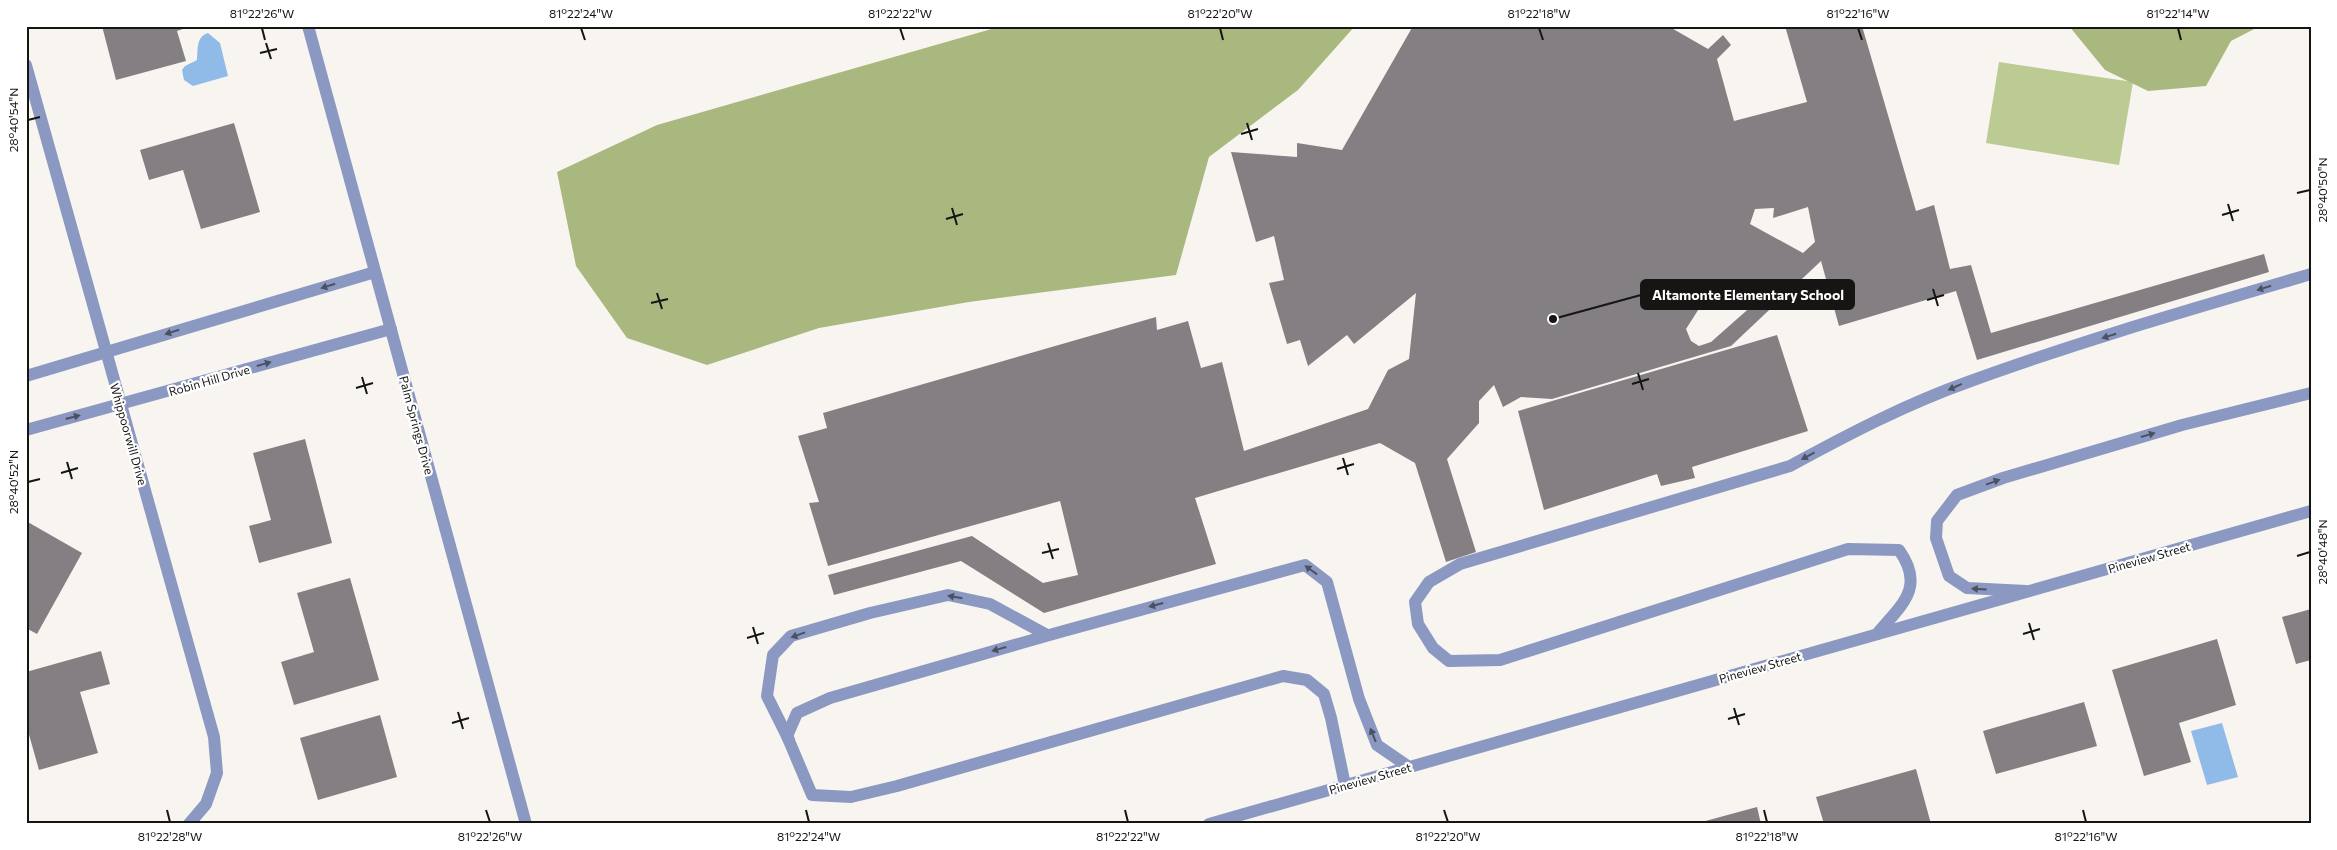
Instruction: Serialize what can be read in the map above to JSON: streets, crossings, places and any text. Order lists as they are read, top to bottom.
{
  "streets": {
    "street": [
      "Robin Hill Drive",
      "Palm Springs Drive",
      "Whippoorwill Drive",
      "Pineview Street"
    ]
  },
  "crossings": [
    ["Robin Hill Drive", "Palm Springs Drive"],
    ["Robin Hill Drive", "Whippoorwill Drive"]
  ],
  "places": ["Altamonte Elementary School"],
  "coordinates": [
    "81°22'26\"W",
    "81°22'24\"W",
    "81°22'22\"W",
    "81°22'20\"W",
    "81°22'18\"W",
    "81°22'16\"W",
    "81°22'14\"W",
    "28°40'54\"N",
    "28°40'50\"N",
    "28°40'52\"N",
    "28°40'48\"N",
    "81°22'28\"W"
  ]
}
